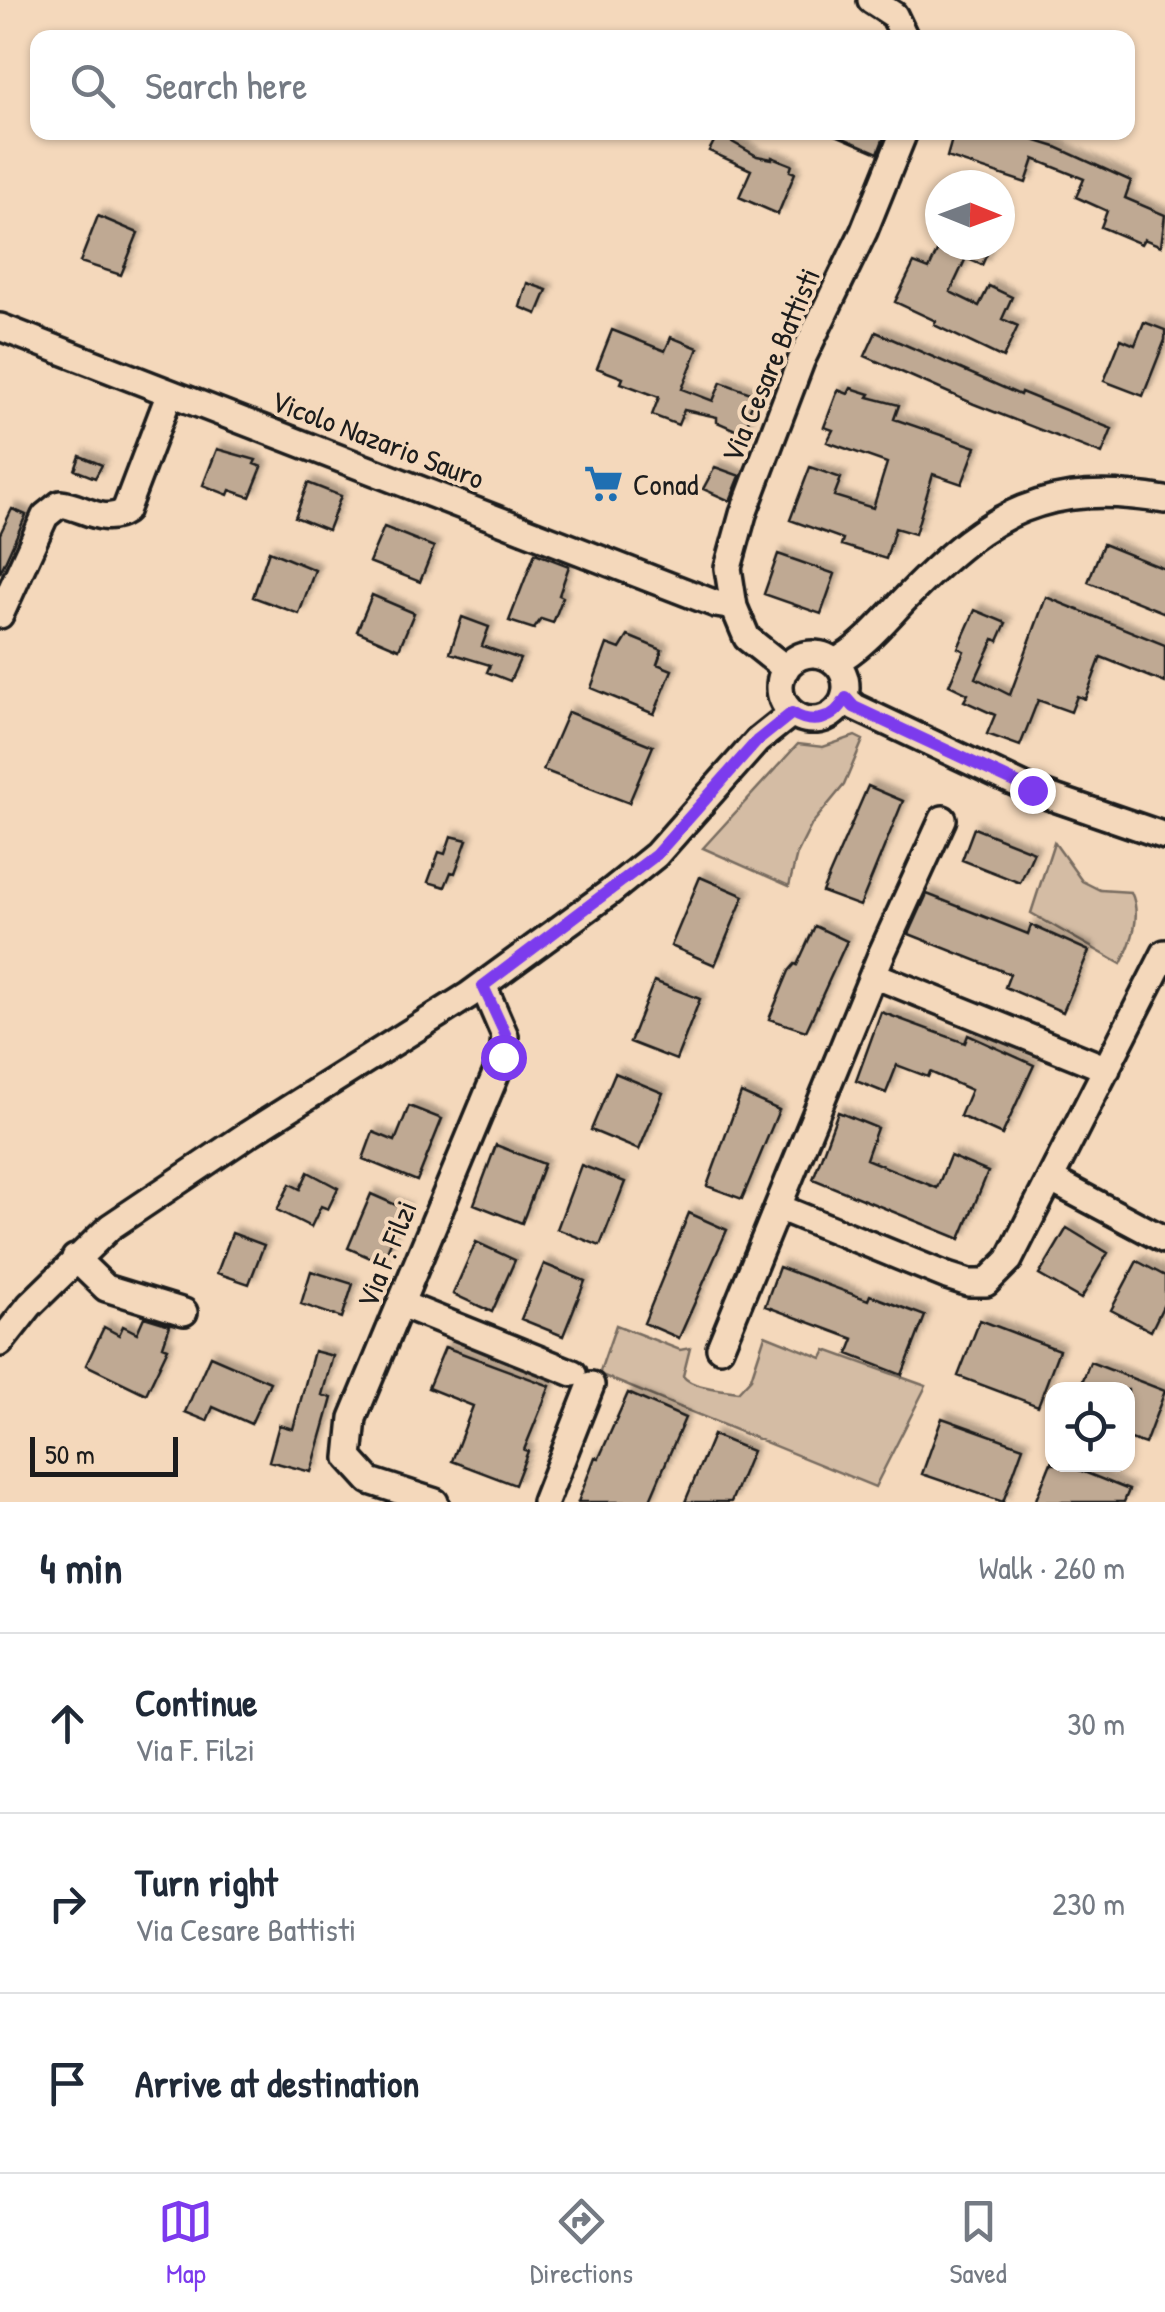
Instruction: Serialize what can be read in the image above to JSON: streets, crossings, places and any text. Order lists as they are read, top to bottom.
{
  "streets": {
    "street": ["Via Cesare Battisti", "Vicolo Nazario Sauro", "Via F. Filzi"]
  },
  "crossings": [
    ["Via Cesare Battisti", "Vicolo Nazario Sauro"]
  ],
  "places": {
    "supermarket": ["Conad"]
  },
  "scale_bar": "50 m",
  "north": "right",
  "page": {
    "search": "Search here",
    "scale": "50 m",
    "heading": ["4 min", "Walk · 260 m"],
    "list": [
      ["Continue", "Via F. Filzi", "30 m"],
      ["Turn right", "Via Cesare Battisti", "230 m"],
      "Arrive at destination"
    ],
    "nav": ["Map", "Directions", "Saved"]
  }
}
